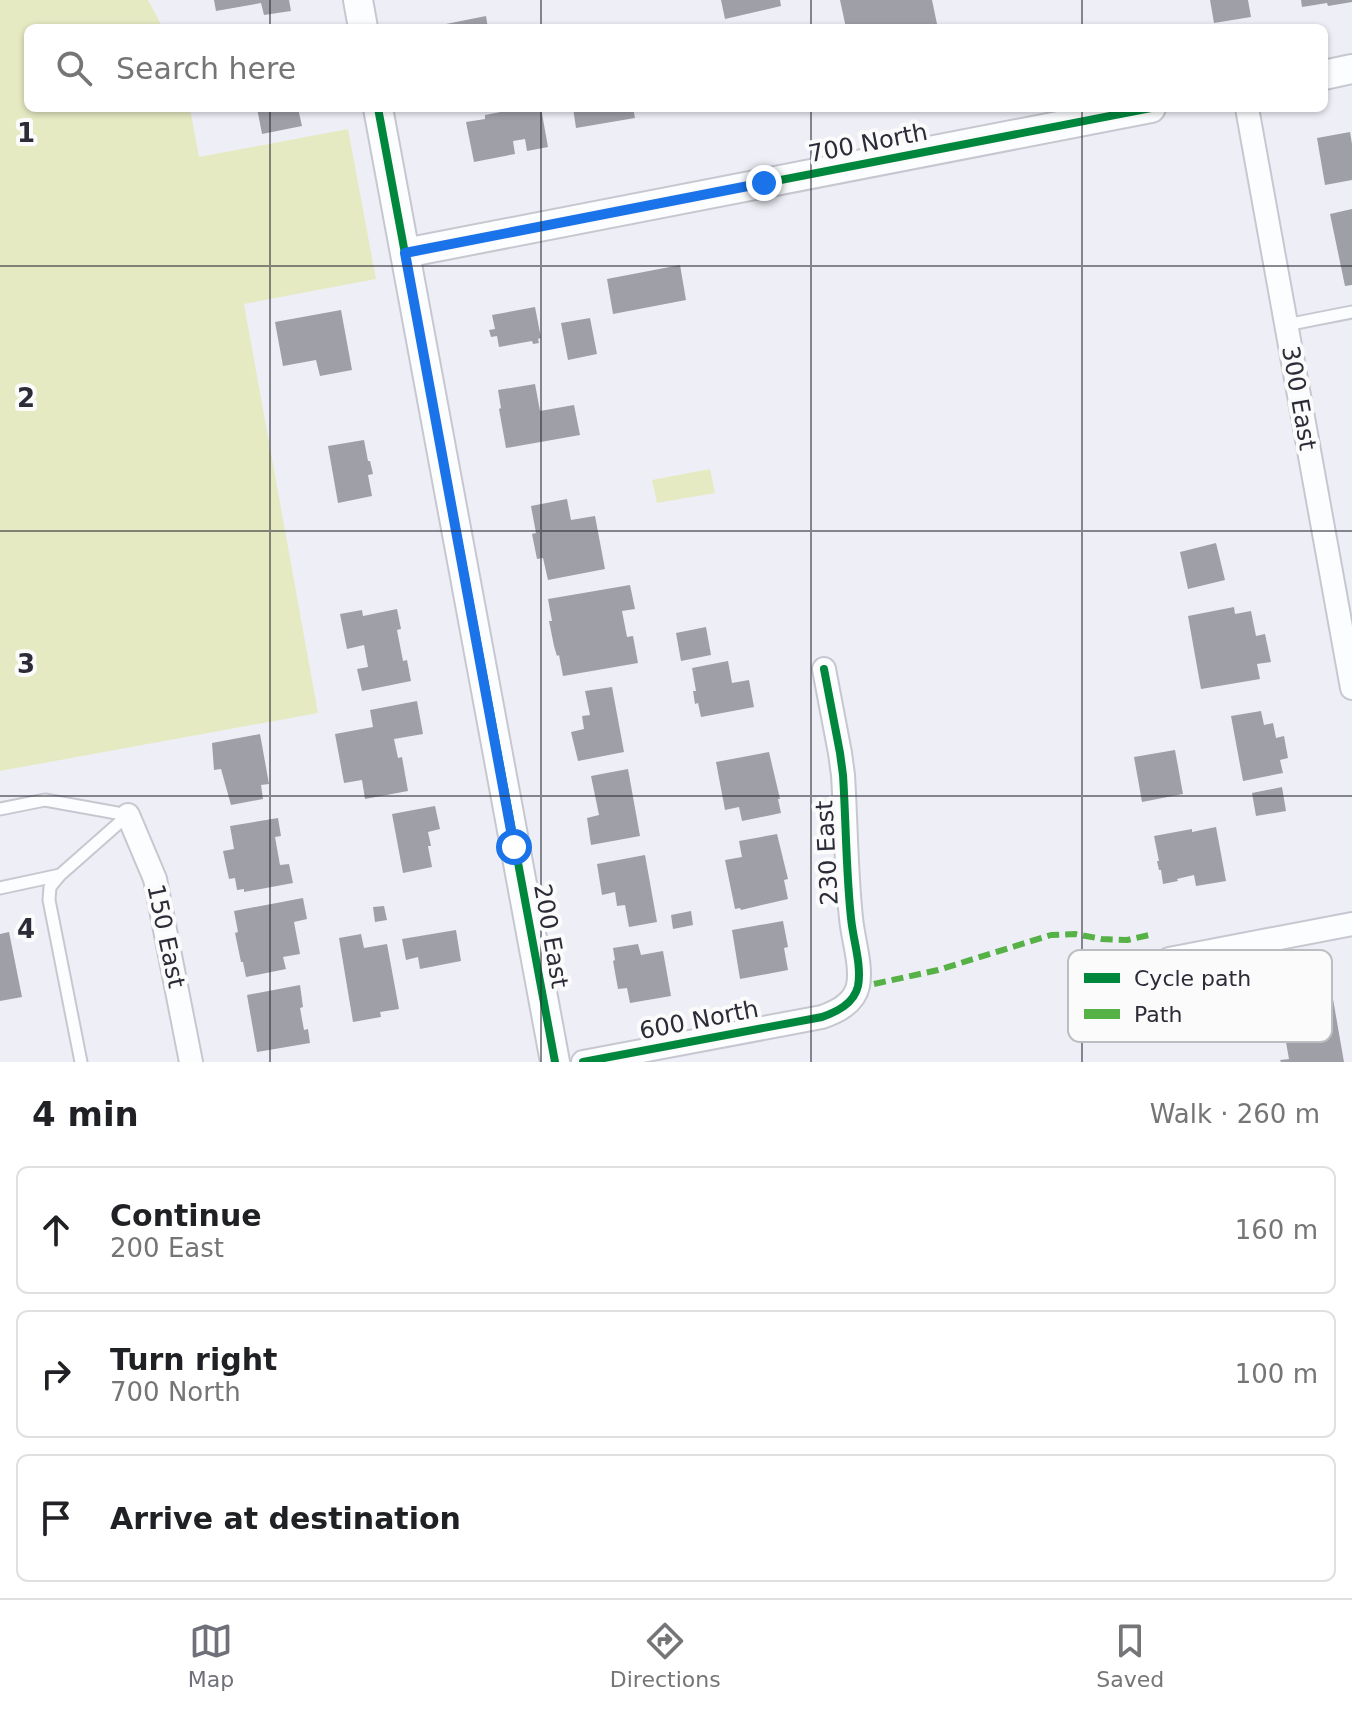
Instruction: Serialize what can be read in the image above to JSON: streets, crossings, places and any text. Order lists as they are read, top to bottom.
{
  "streets": {
    "street": [
      "700 North",
      "300 East",
      "230 East",
      "150 East",
      "200 East",
      "600 North"
    ]
  },
  "crossings": [
    ["700 North", "200 East"],
    ["230 East", "600 North"]
  ],
  "legend": ["Cycle path", "Path"],
  "page": {
    "search": "Search here",
    "heading": ["4 min", "Walk · 260 m"],
    "list": [
      ["Continue", "200 East", "160 m"],
      ["Turn right", "700 North", "100 m"],
      "Arrive at destination"
    ],
    "nav": ["Map", "Directions", "Saved"]
  },
  "grid": {
    "rows": [
      "1",
      "2",
      "3",
      "4"
    ]
  }
}
